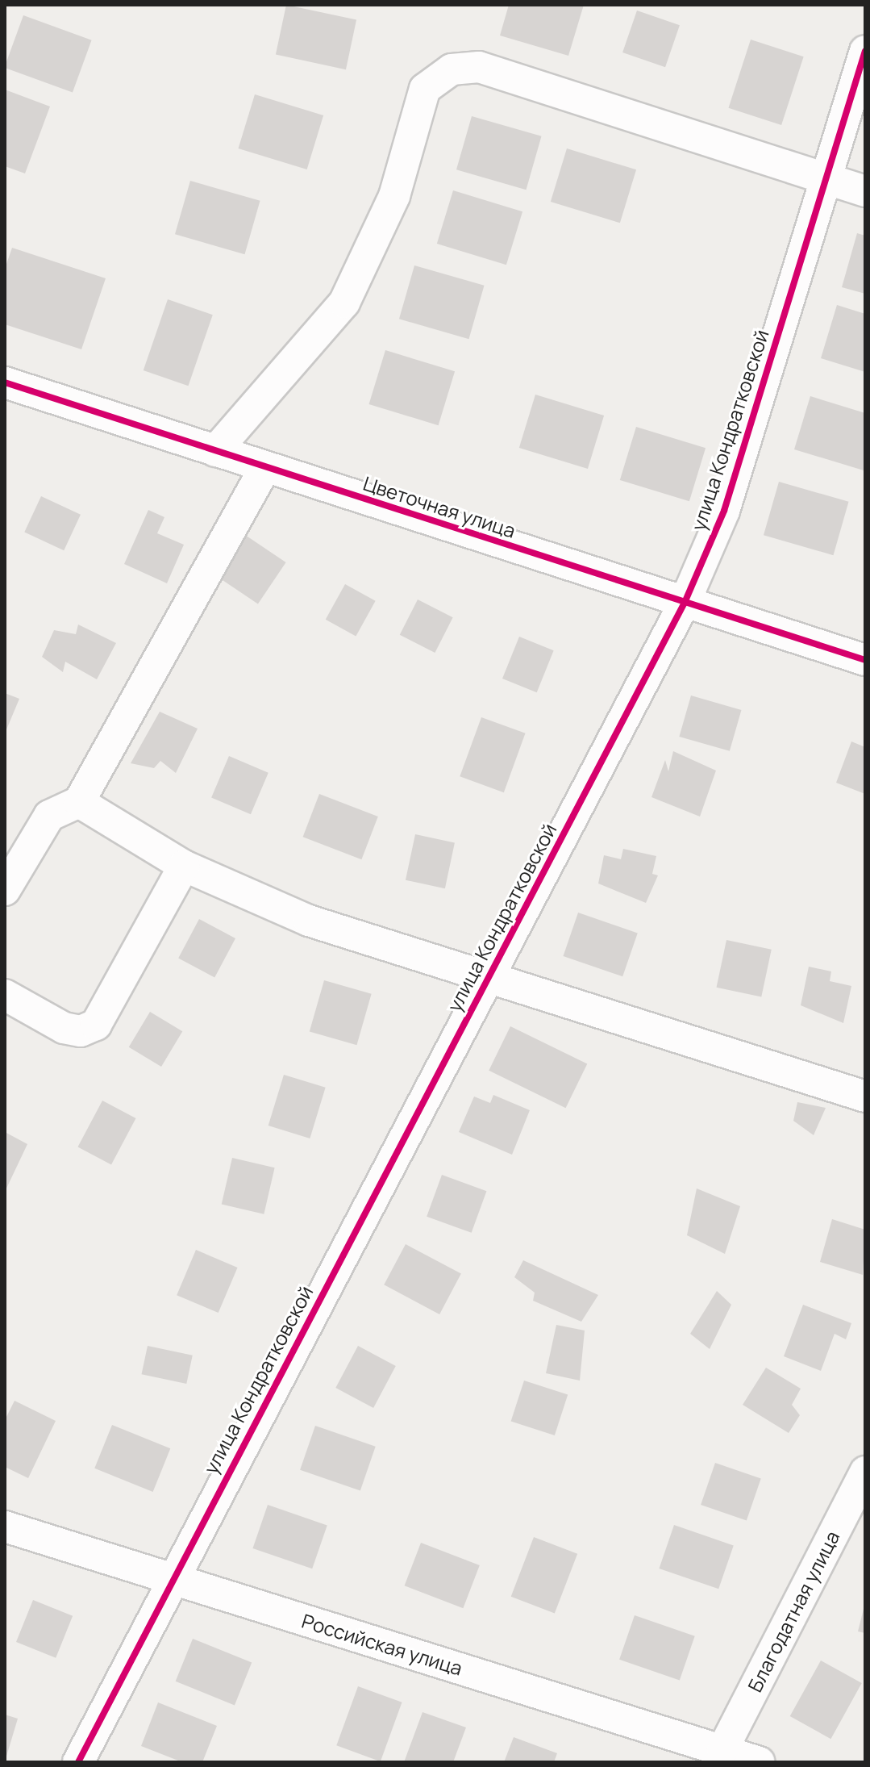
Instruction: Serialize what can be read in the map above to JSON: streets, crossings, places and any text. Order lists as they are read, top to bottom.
{
  "streets": {
    "street": [
      "улица Кондратковской",
      "Цветочная улица",
      "Благодатная улица",
      "Российская улица"
    ]
  },
  "crossings": [
    ["улица Кондратковской", "Цветочная улица"],
    ["улица Кондратковской", "Российская улица"],
    ["Благодатная улица", "Российская улица"]
  ]
}
